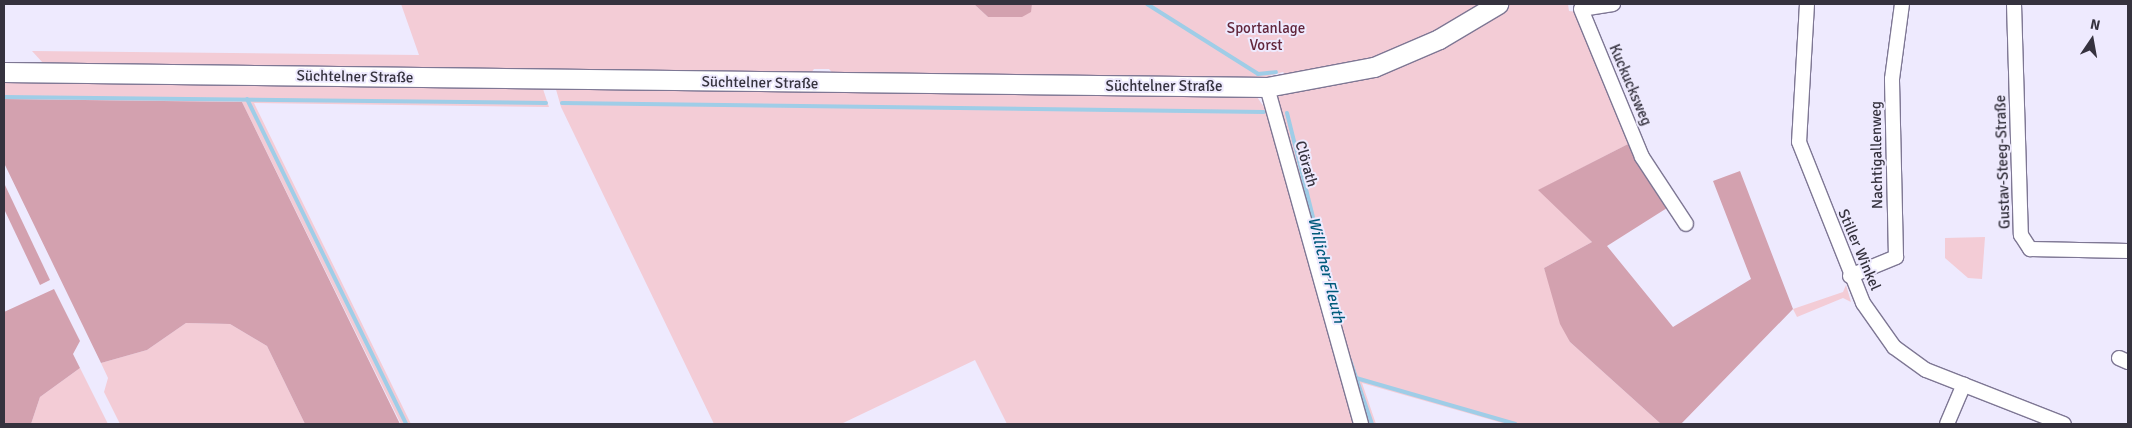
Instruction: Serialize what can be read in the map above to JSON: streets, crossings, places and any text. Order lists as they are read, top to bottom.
{
  "streets": {
    "main road": ["Süchtelner Straße"],
    "street": [
      "Kuckucksweg",
      "Nachtigallenweg",
      "Gustav-Steeg-Straße",
      "Clörath",
      "Stiller Winkel"
    ]
  },
  "crossings": [
    ["Süchtelner Straße", "Clörath"],
    ["Nachtigallenweg", "Stiller Winkel"]
  ],
  "water": ["Willicher Fleuth"],
  "parks": ["Sportanlage Vorst"],
  "north": "top"
}
